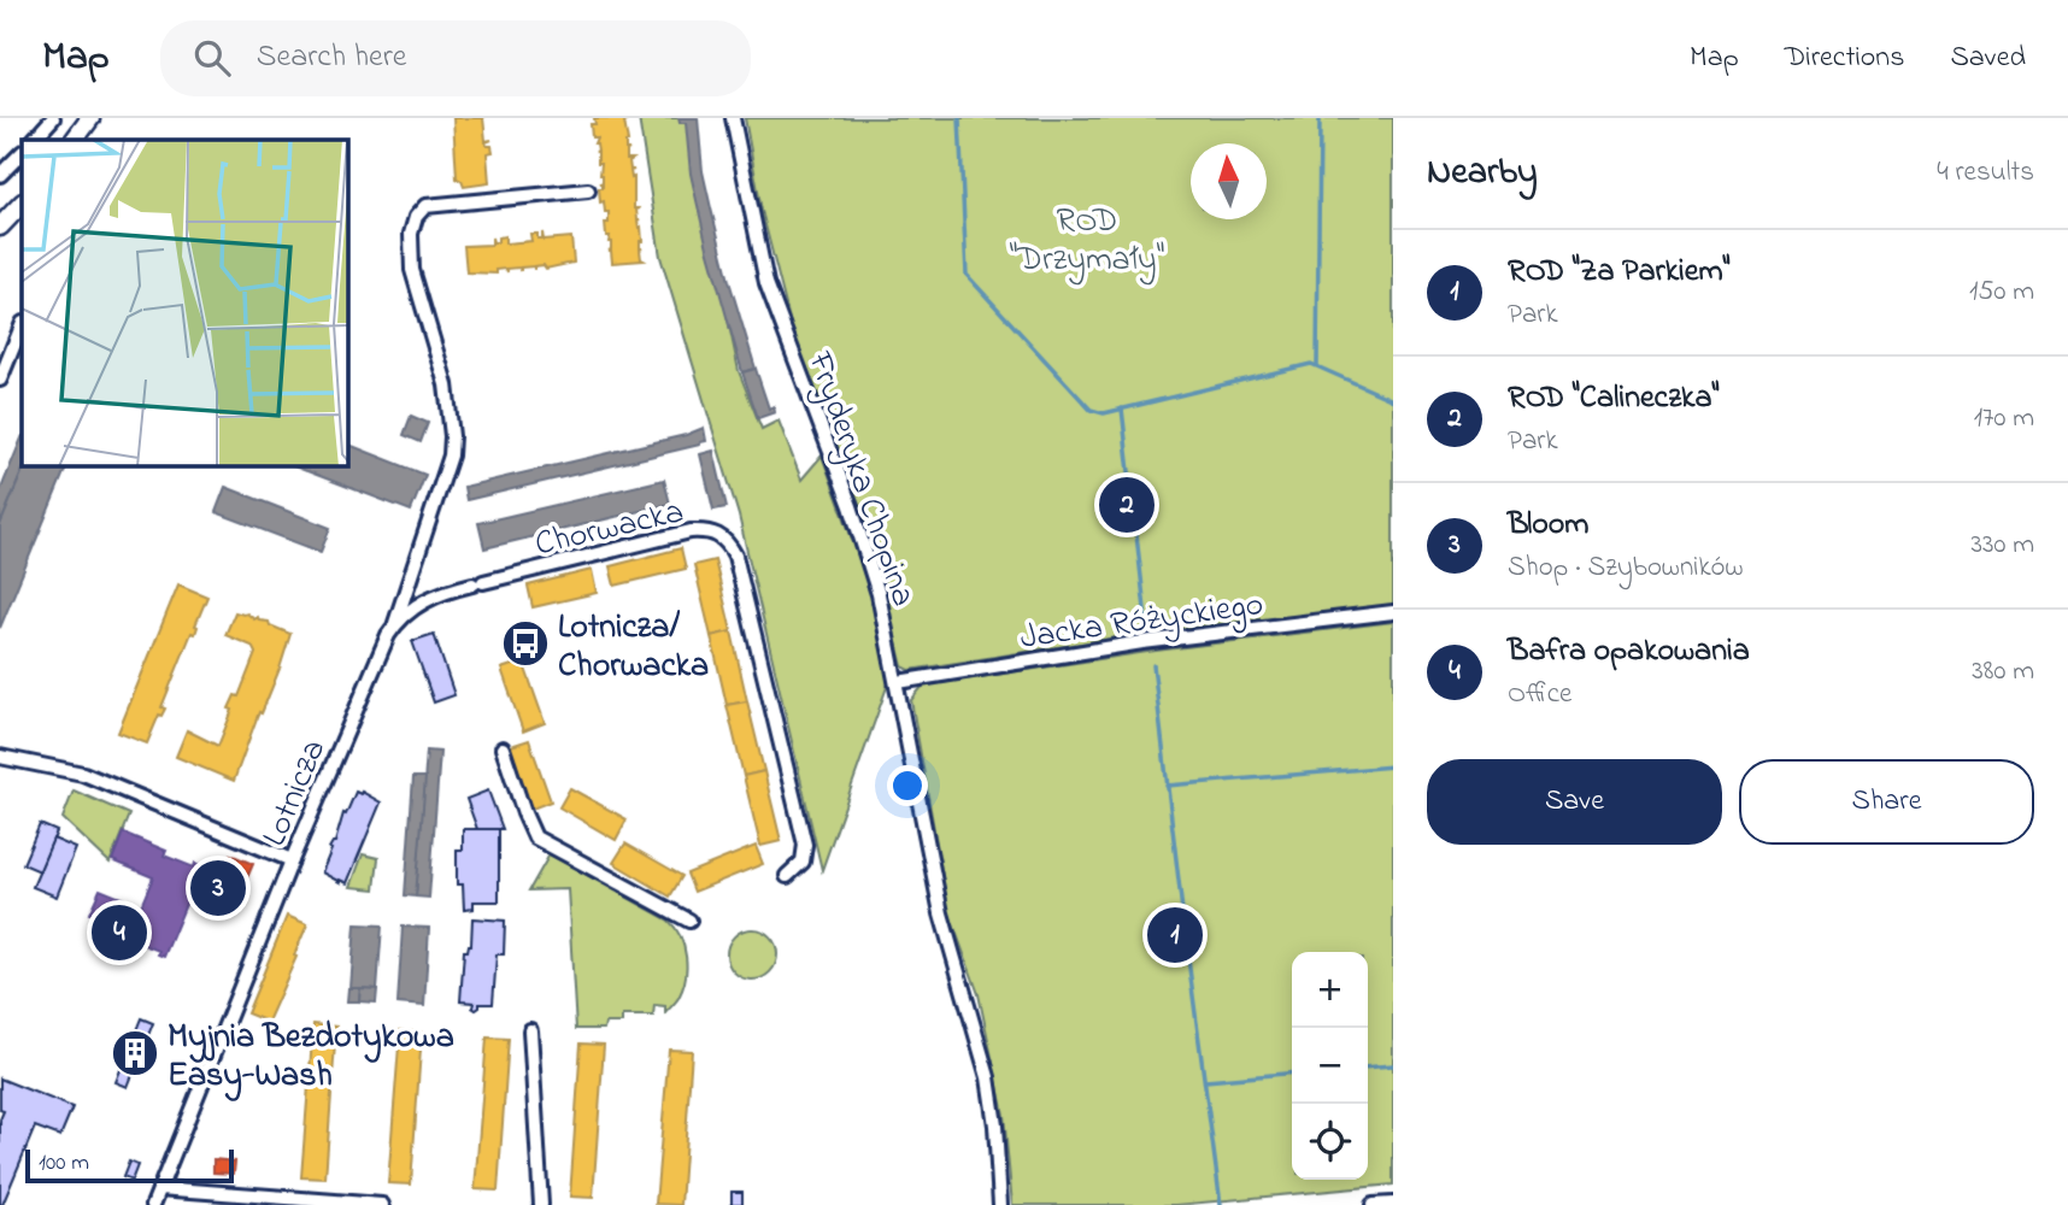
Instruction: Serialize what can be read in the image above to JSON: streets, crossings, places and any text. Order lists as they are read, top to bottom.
{
  "streets": {
    "street": [
      "Fryderyka Chopina",
      "Chorwacka",
      "Jacka Różyckiego",
      "Lotnicza"
    ]
  },
  "crossings": [
    ["Fryderyka Chopina", "Jacka Różyckiego"],
    ["Chorwacka", "Lotnicza"]
  ],
  "parks": ["ROD \"Drzymały\""],
  "places": {
    "bus stop": ["Lotnicza/ Chorwacka"],
    "building": ["Myjnia Bezdotykowa Easy-Wash"]
  },
  "scale_bar": "100 m",
  "north": "top",
  "page": {
    "header": "Map",
    "search": "Search here",
    "nav": ["Map", "Directions", "Saved"],
    "heading": ["Nearby", "4 results"],
    "list": [
      {
        "mark": "1",
        "name": "ROD \"Za Parkiem\"",
        "note": "Park",
        "value": "150 m"
      },
      {
        "mark": "2",
        "name": "ROD \"Calineczka\"",
        "note": "Park",
        "value": "170 m"
      },
      {
        "mark": "3",
        "name": "Bloom",
        "note": "Shop · Szybowników",
        "value": "330 m"
      },
      {
        "mark": "4",
        "name": "Bafra opakowania",
        "note": "Office",
        "value": "380 m"
      }
    ],
    "pins": [
      "2",
      "3",
      "4",
      "1"
    ],
    "buttons": ["Save", "Share"],
    "map_buttons": ["+", "−"],
    "scale": "100 m"
  }
}
